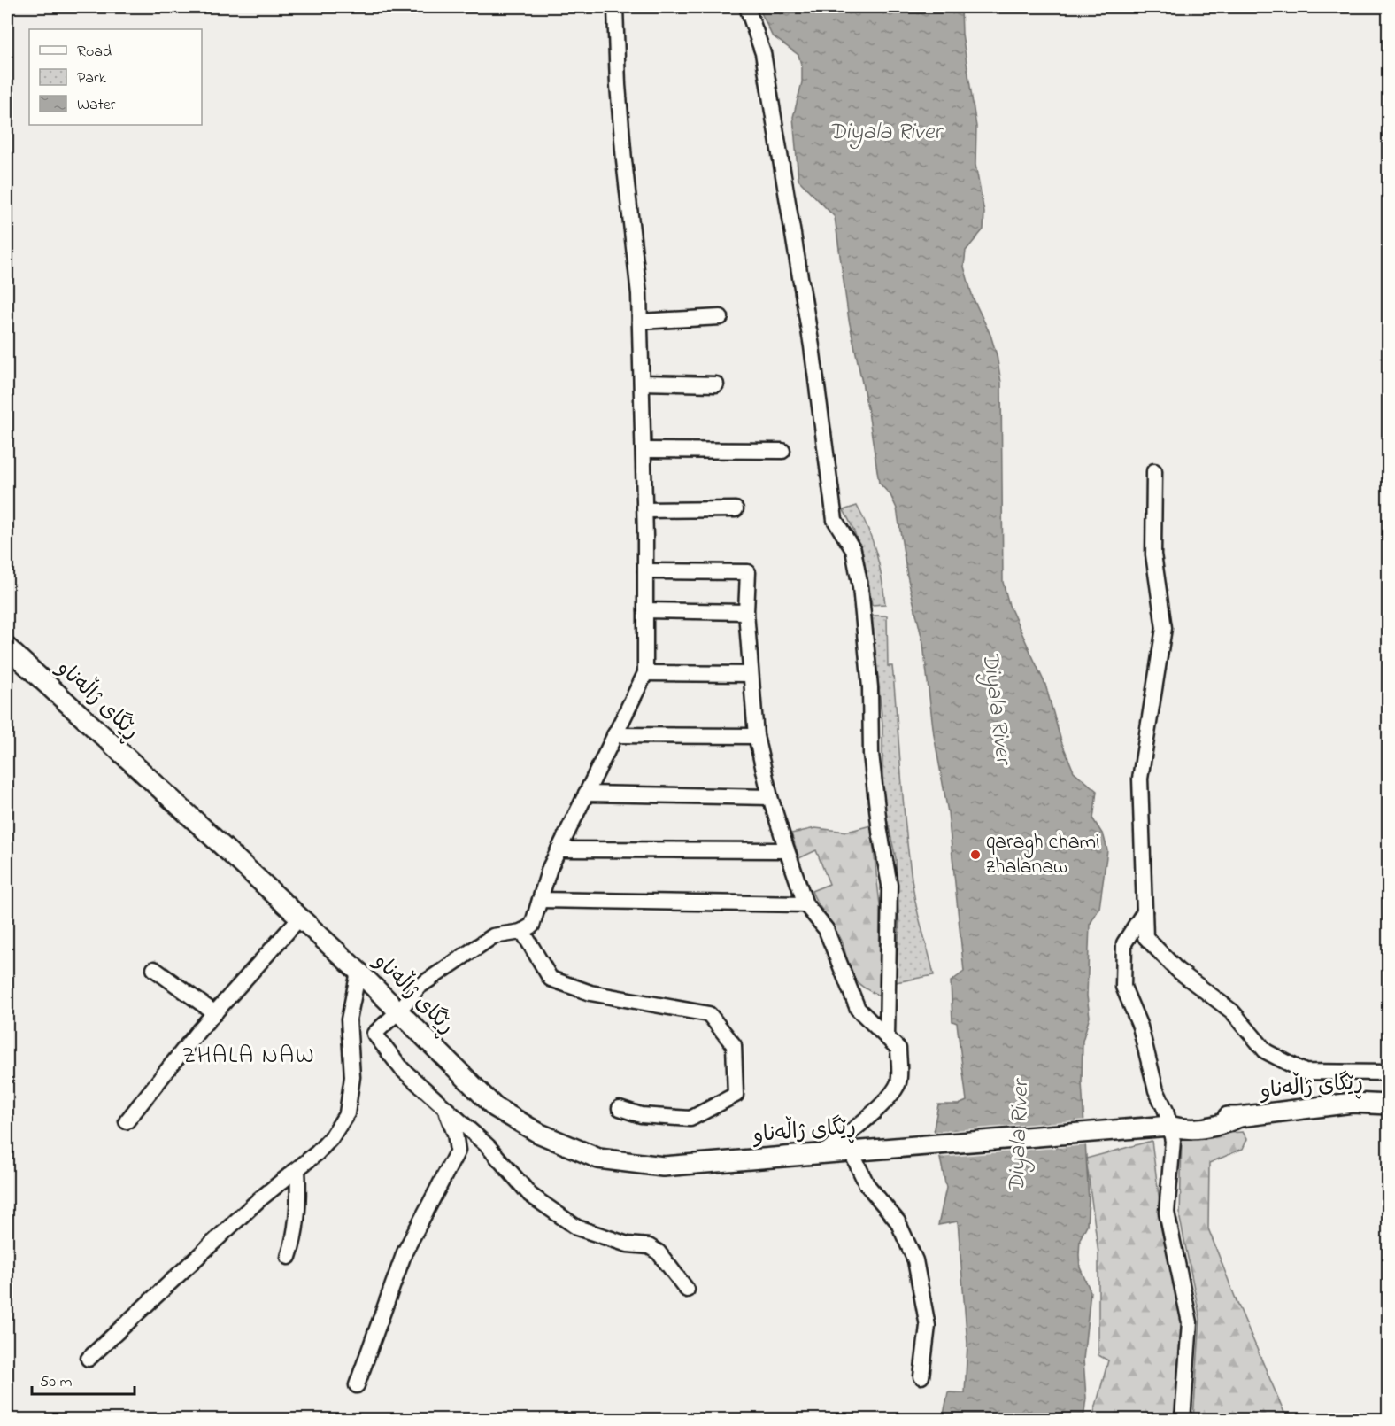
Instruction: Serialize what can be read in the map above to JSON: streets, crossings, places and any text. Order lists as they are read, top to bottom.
{
  "streets": {
    "main road": ["ڕێگای ژاڵەناو"]
  },
  "districts": ["ZHALA NAW"],
  "water": ["Diyala River"],
  "places": ["qaragh chami zhalanaw"],
  "legend": ["Road", "Park", "Water"],
  "scale_bar": "50 m"
}
